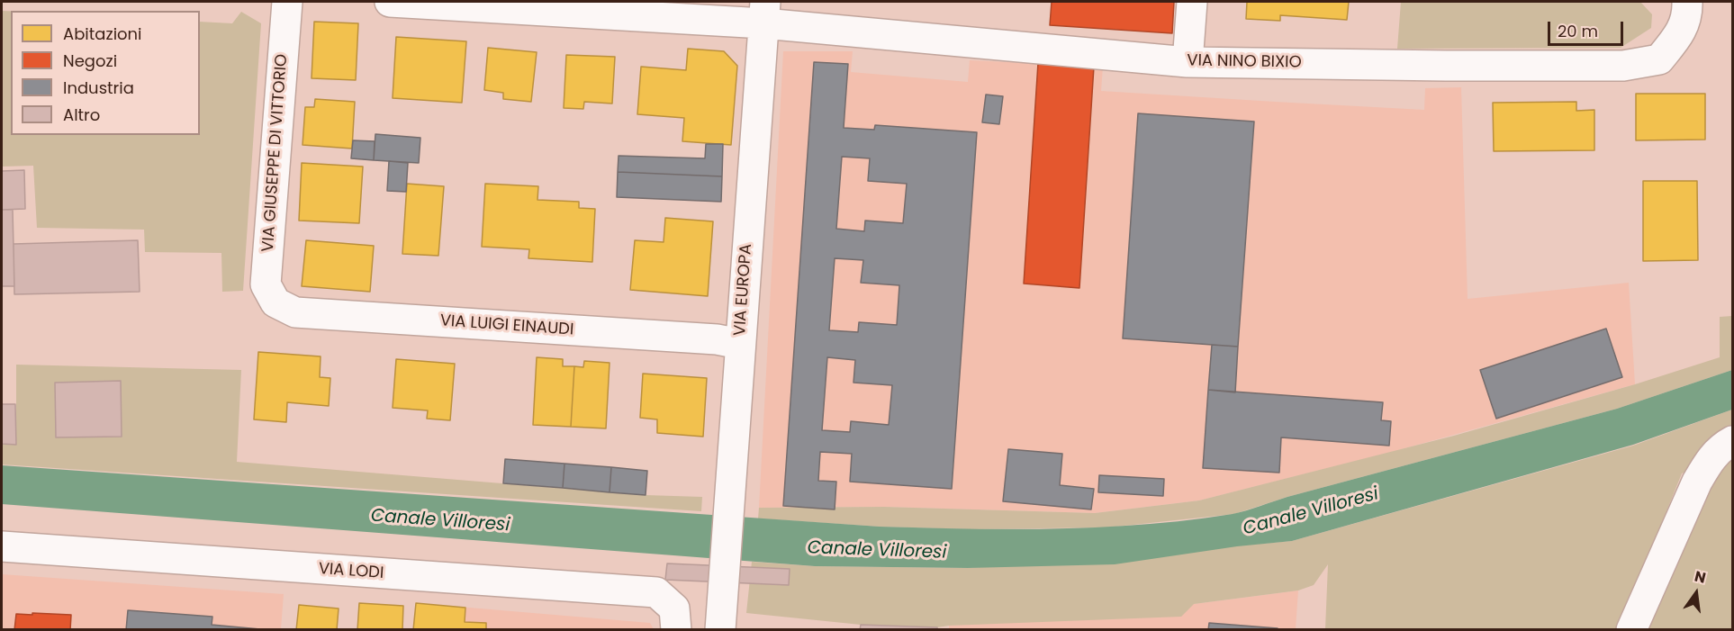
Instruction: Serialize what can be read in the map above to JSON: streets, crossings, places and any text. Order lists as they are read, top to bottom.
{
  "streets": {
    "street": [
      "VIA NINO BIXIO",
      "VIA GIUSEPPE DI VITTORIO",
      "VIA EUROPA",
      "VIA LUIGI EINAUDI",
      "VIA LODI"
    ]
  },
  "crossings": [
    ["VIA NINO BIXIO", "VIA EUROPA"],
    ["VIA GIUSEPPE DI VITTORIO", "VIA LUIGI EINAUDI"],
    ["VIA EUROPA", "VIA LUIGI EINAUDI"]
  ],
  "water": ["Canale Villoresi"],
  "legend": [
    "Abitazioni",
    "Negozi",
    "Industria",
    "Altro"
  ],
  "scale_bar": "20 m",
  "north": "top"
}
